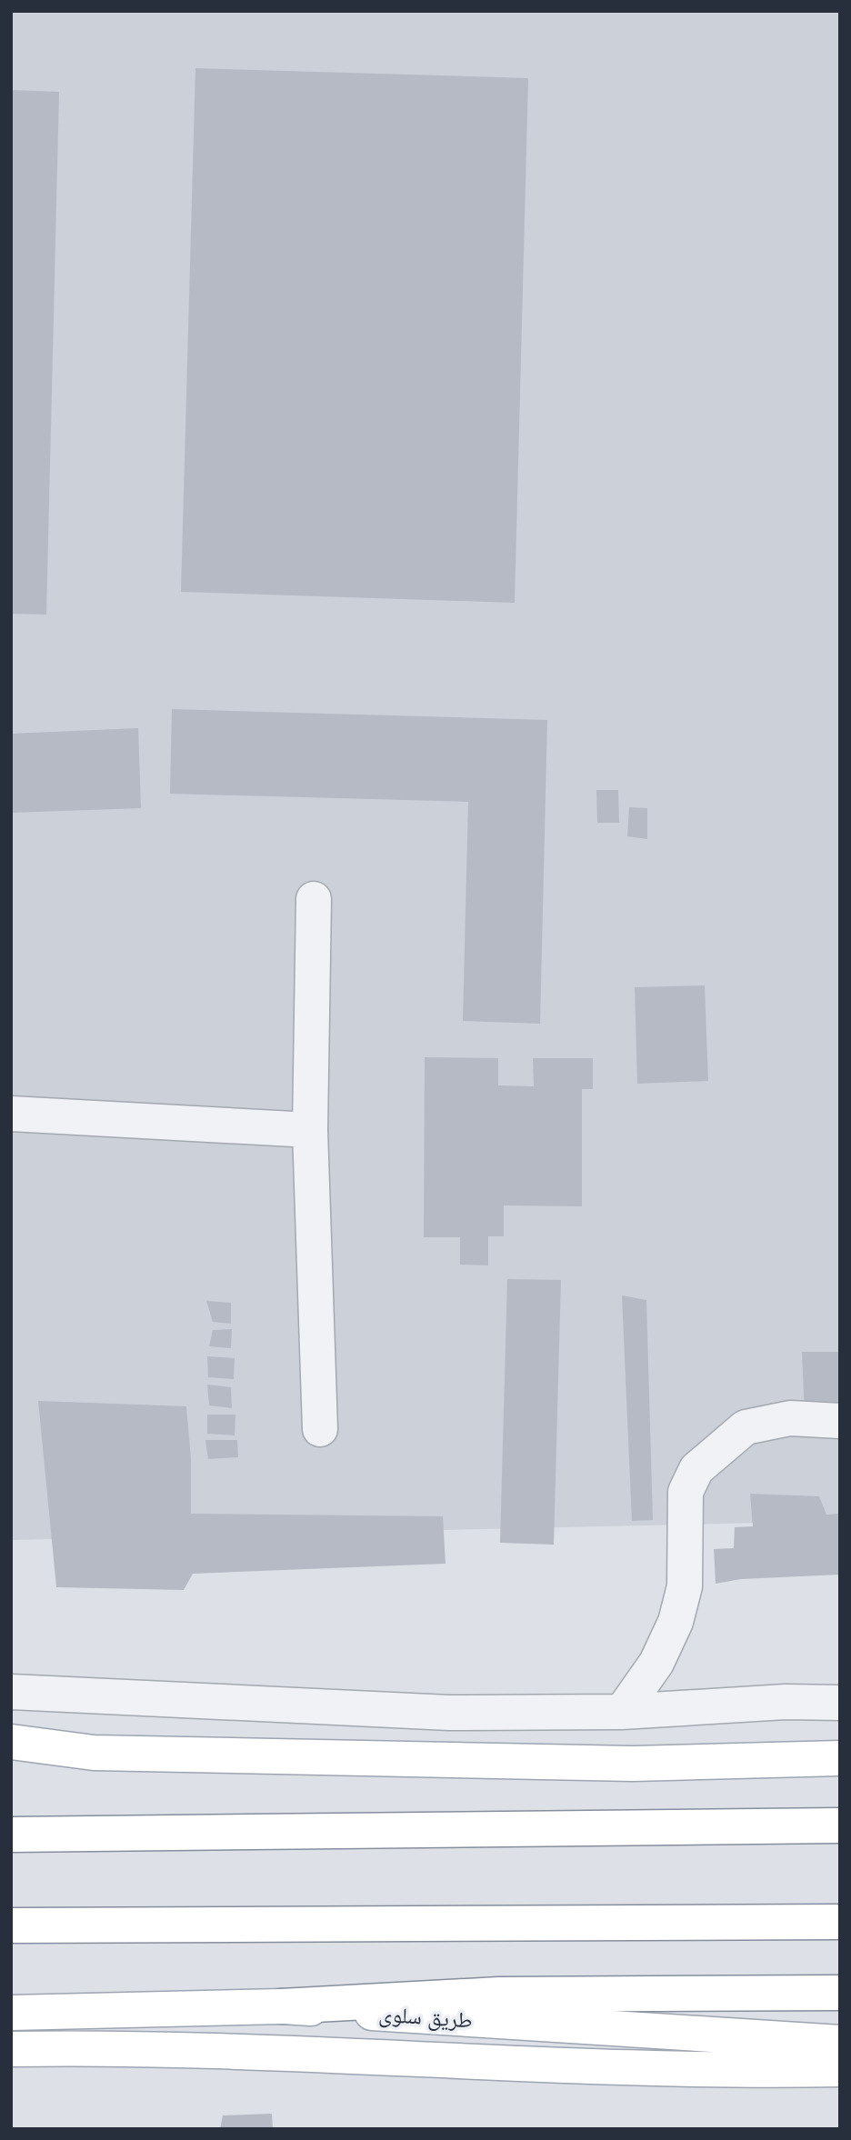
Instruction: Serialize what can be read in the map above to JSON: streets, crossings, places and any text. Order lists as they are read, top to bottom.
{
  "streets": {
    "main road": ["طريق سلوى"]
  }
}
